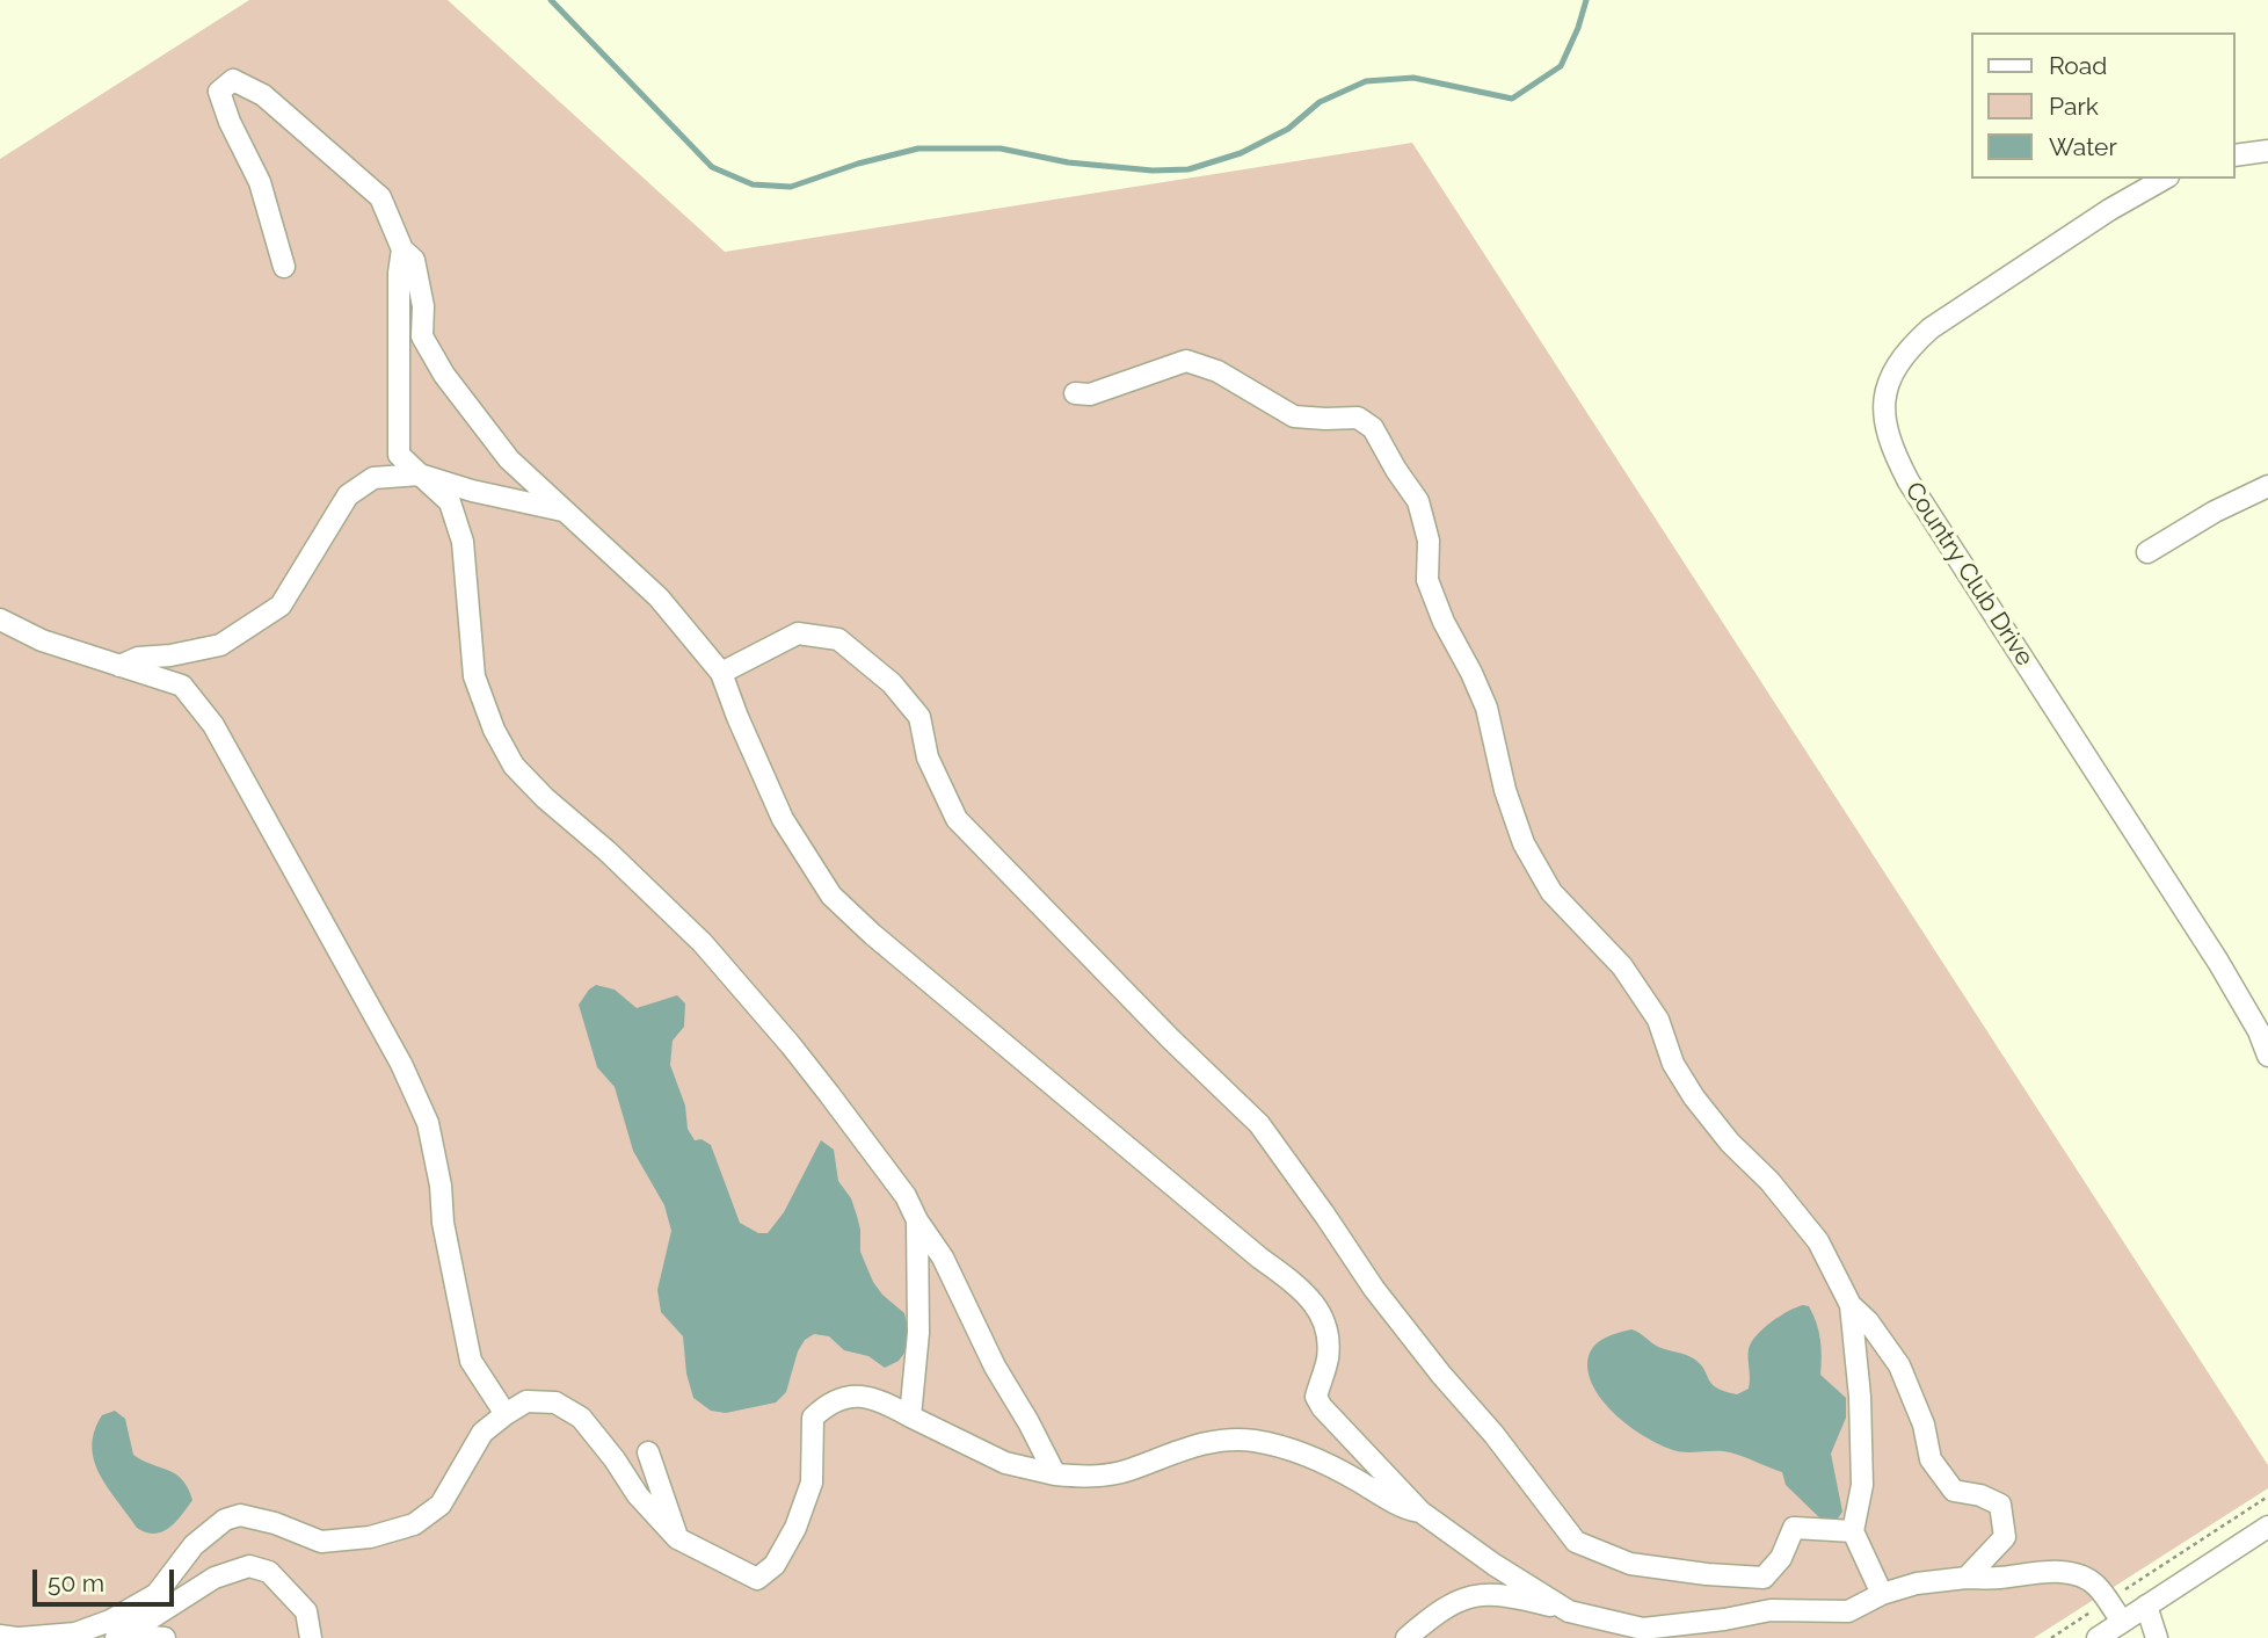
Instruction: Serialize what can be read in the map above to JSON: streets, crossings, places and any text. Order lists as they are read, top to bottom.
{
  "streets": {
    "street": ["Country Club Drive"]
  },
  "legend": ["Road", "Park", "Water"],
  "scale_bar": "50 m"
}
